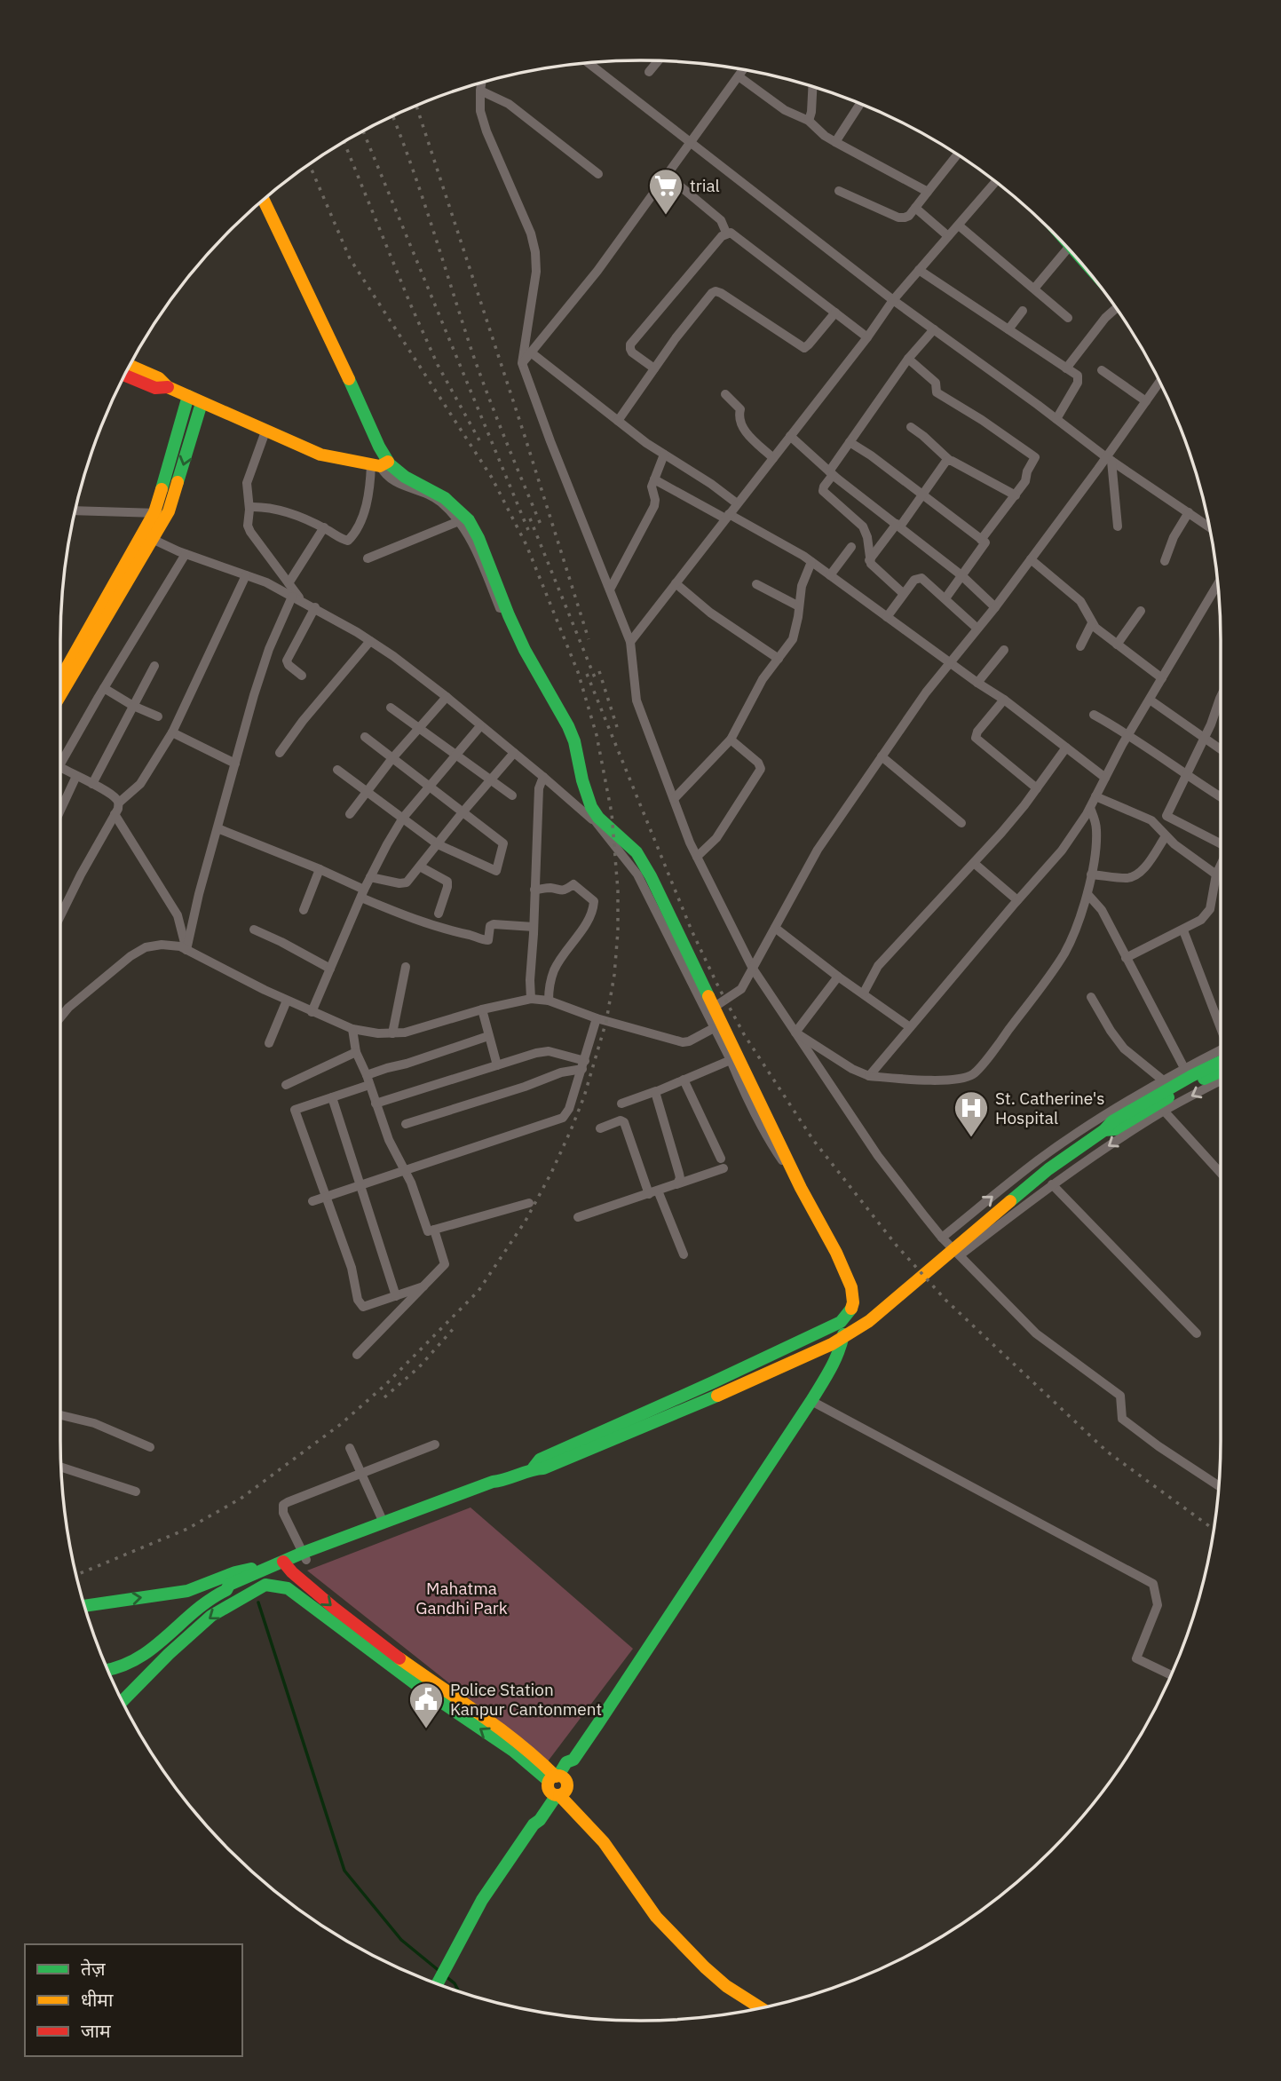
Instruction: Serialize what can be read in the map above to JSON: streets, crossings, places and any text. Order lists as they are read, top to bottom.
{
  "parks": ["Mahatma Gandhi Park"],
  "places": {
    "supermarket": ["trial"],
    "hospital": ["St. Catherine's Hospital"],
    "public building": ["Police Station Kanpur Cantonment"]
  },
  "legend": ["तेज़", "धीमा", "जाम"]
}
